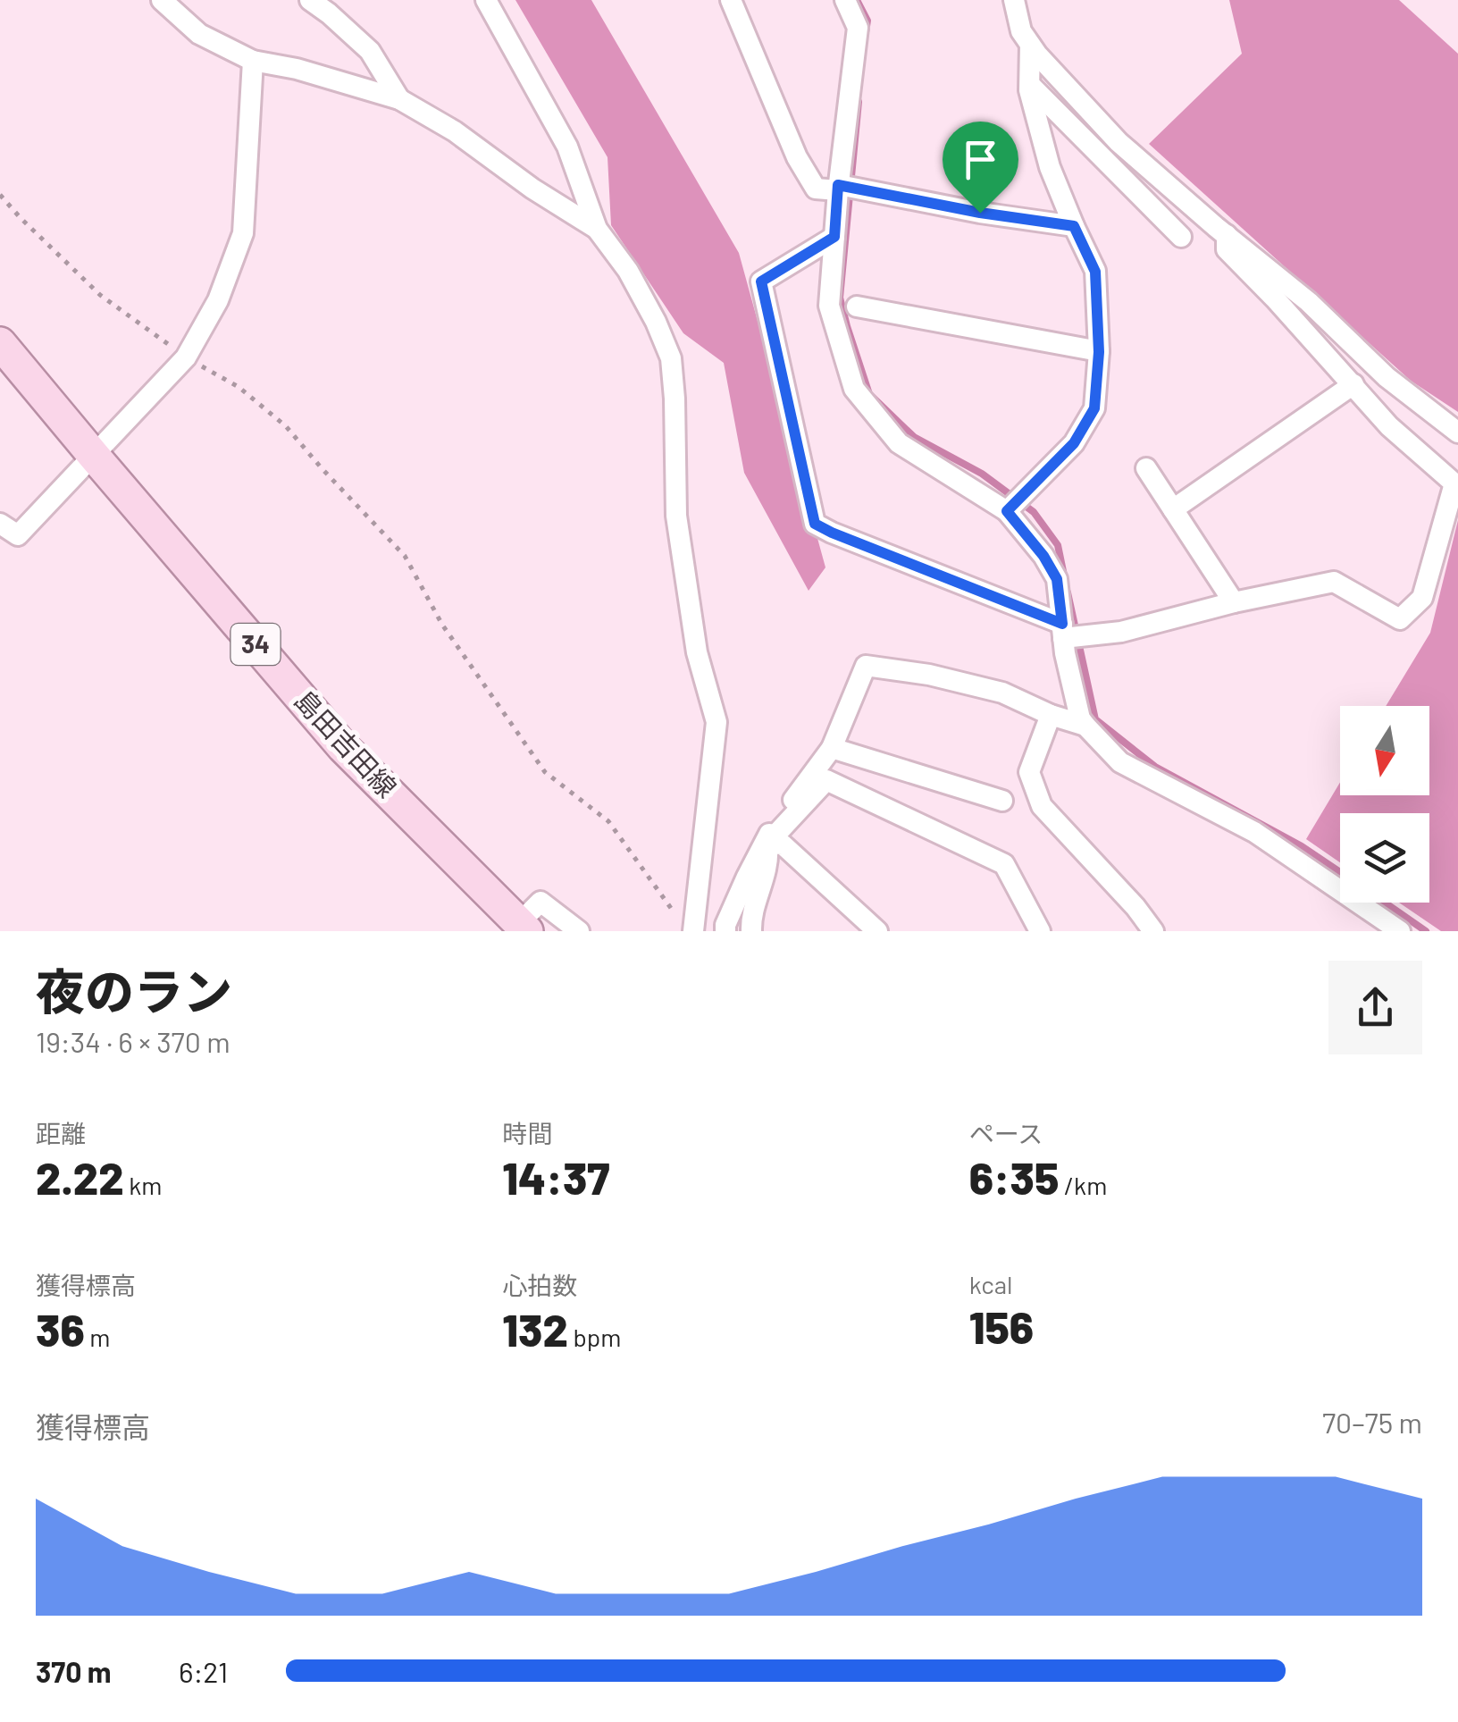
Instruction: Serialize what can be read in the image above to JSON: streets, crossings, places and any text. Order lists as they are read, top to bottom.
{
  "streets": {
    "main road": ["34", "島田吉田線"]
  },
  "north": "bottom",
  "page": {
    "heading": ["夜のラン", "19:34 · 6 × 370 m"],
    "stats": [
      ["距離", "2.22 km"],
      ["時間", "14:37"],
      ["ペース", "6:35 /km"],
      ["獲得標高", "36 m"],
      ["心拍数", "132 bpm"],
      ["kcal", "156"]
    ],
    "chart": ["獲得標高", "70–75 m"],
    "list": [
      {
        "name": "370 m",
        "note": "6:21"
      }
    ]
  }
}
